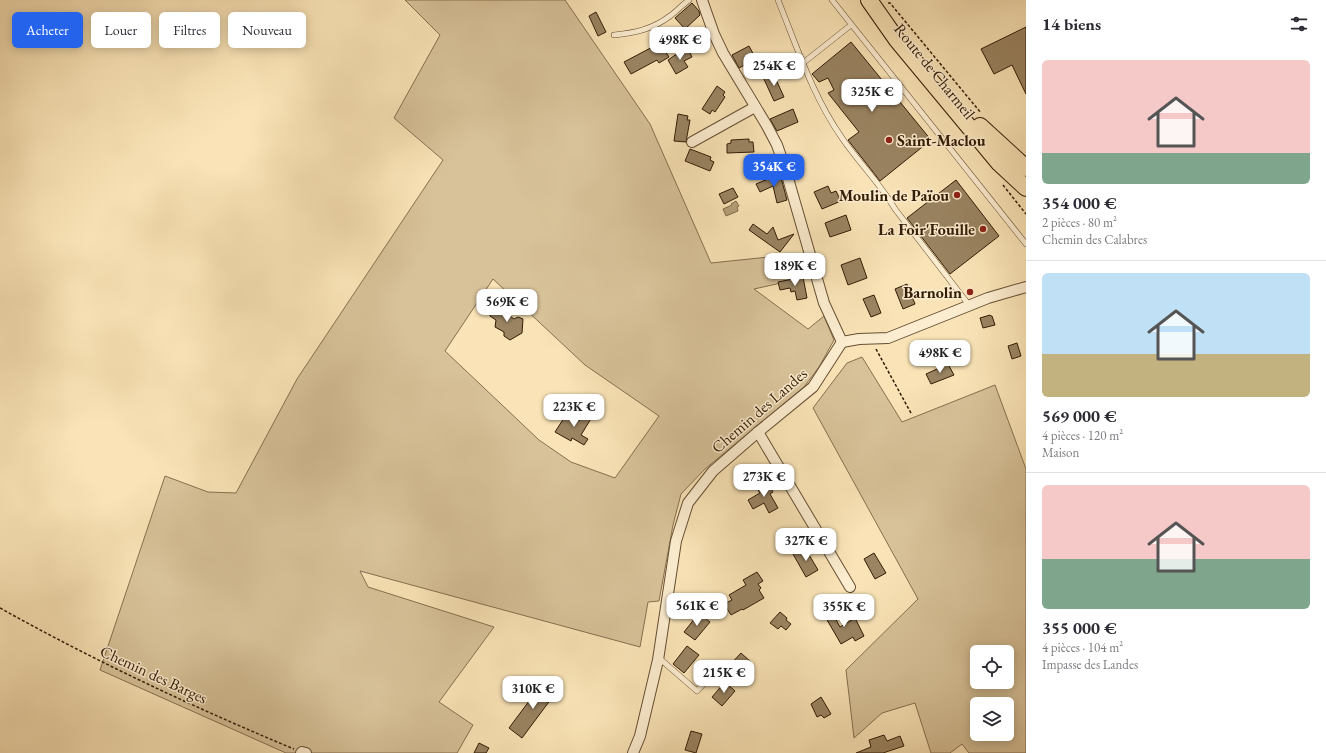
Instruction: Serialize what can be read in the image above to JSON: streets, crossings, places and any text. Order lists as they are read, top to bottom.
{
  "streets": {
    "main road": ["Route de Charmeil"],
    "street": ["Chemin des Landes"],
    "path": ["Chemin des Barges"]
  },
  "places": [
    "Saint-Maclou",
    "Moulin de Païou",
    "La Foir'Fouille",
    "Barnolin"
  ],
  "page": {
    "heading": "14 biens",
    "chip": [
      "Acheter",
      "Louer",
      "Filtres",
      "Nouveau"
    ],
    "price": [
      "498K €",
      "254K €",
      "325K €",
      "354K €",
      "189K €",
      "569K €",
      "498K €",
      "223K €",
      "273K €",
      "327K €",
      "561K €",
      "355K €",
      "215K €",
      "310K €"
    ],
    "list": [
      {
        "name": "354 000 €",
        "note": "2 pièces · 80 m² · Chemin des Calabres"
      },
      {
        "name": "569 000 €",
        "note": "4 pièces · 120 m² · Maison"
      },
      {
        "name": "355 000 €",
        "note": "4 pièces · 104 m² · Impasse des Landes"
      }
    ]
  }
}
